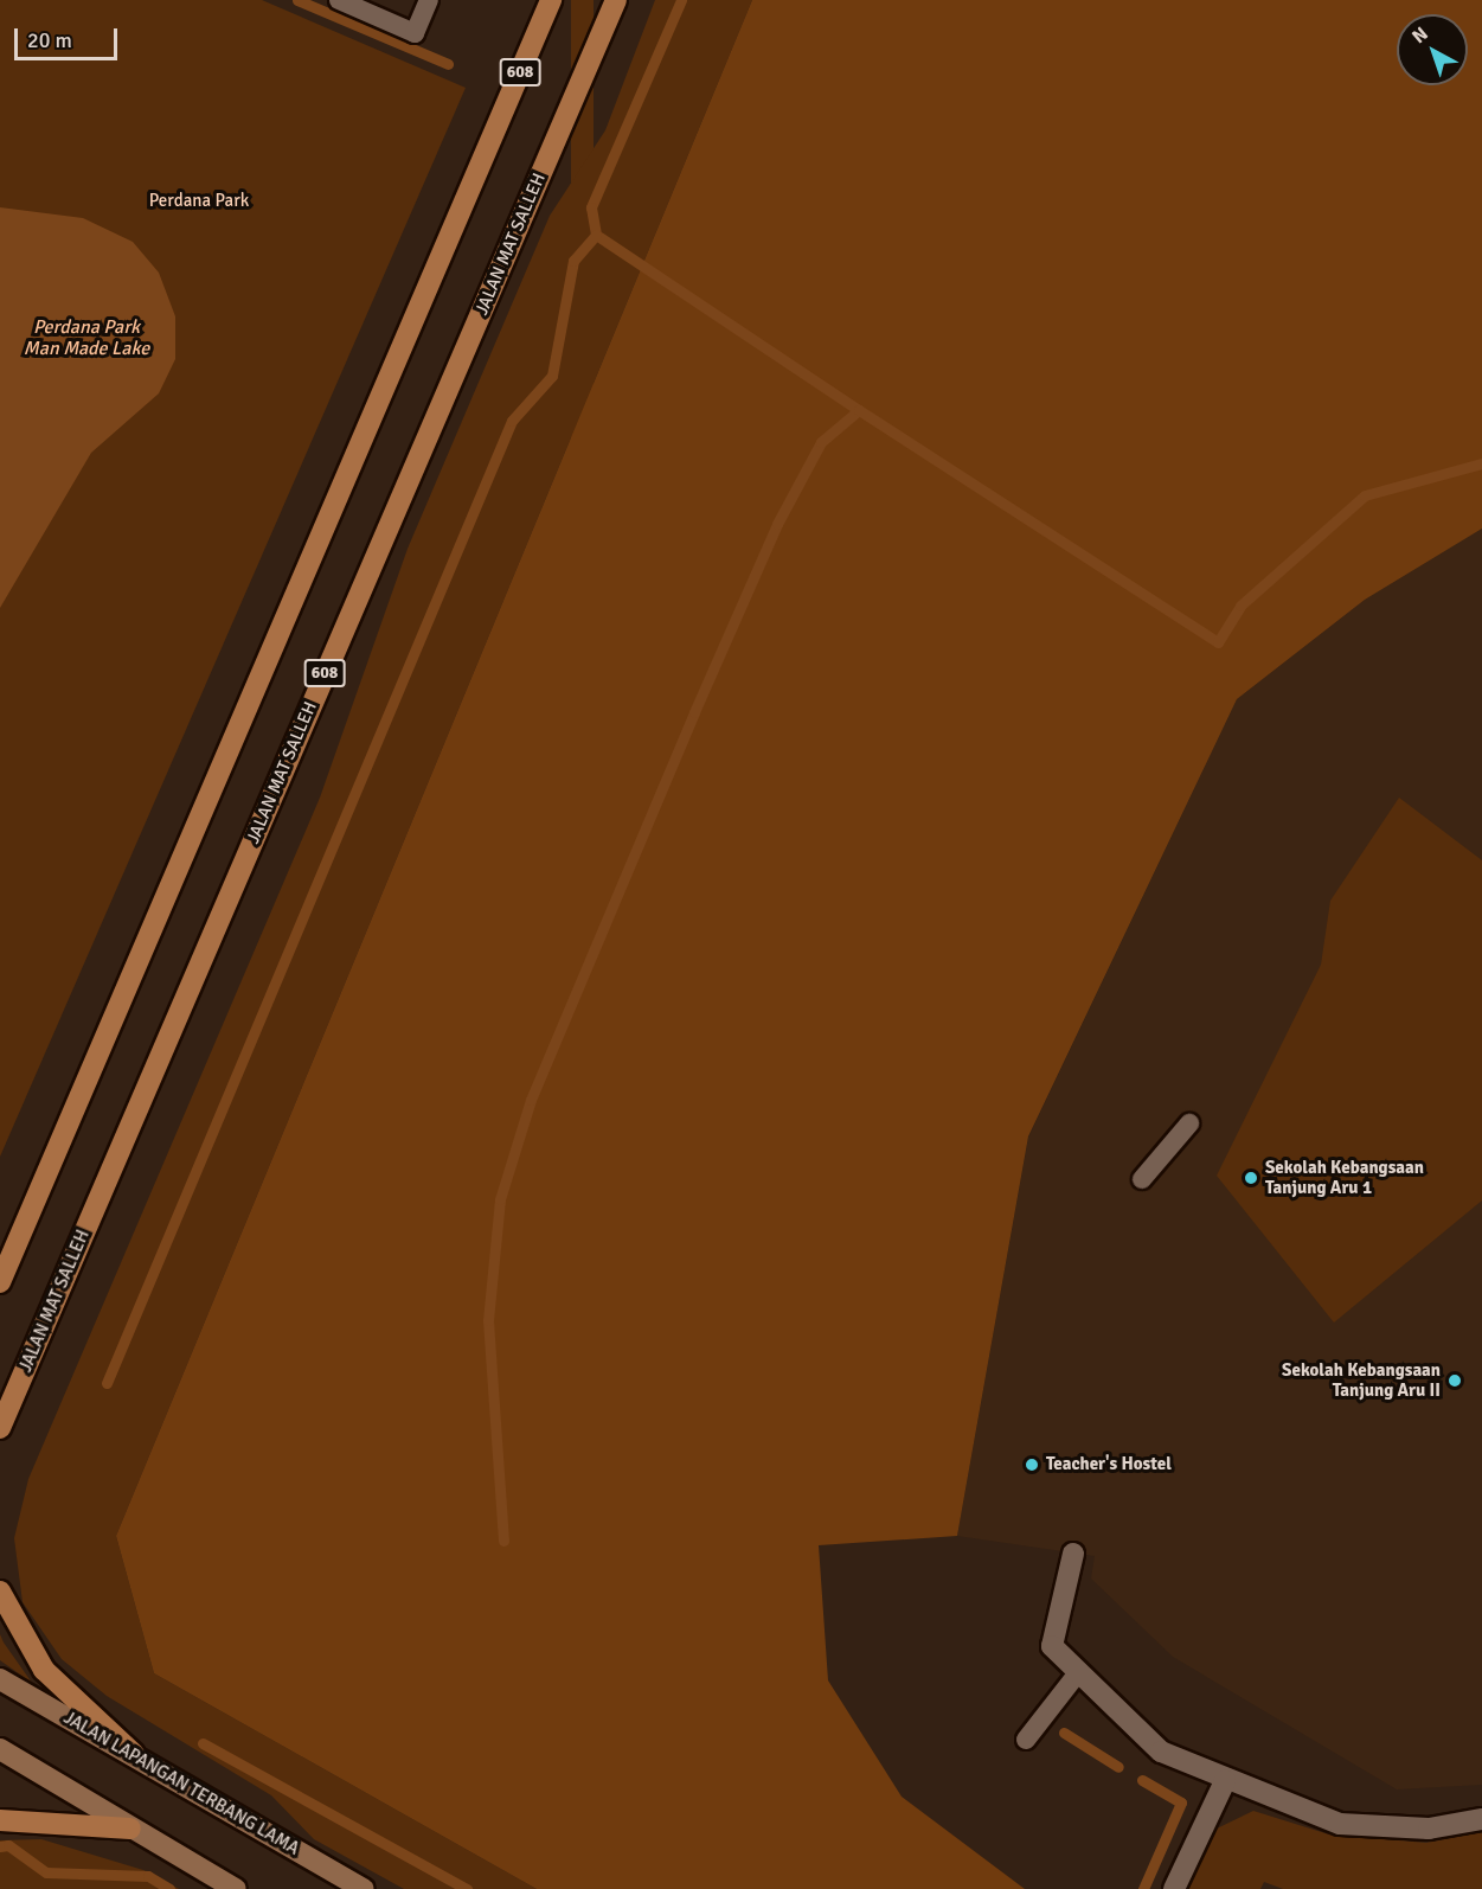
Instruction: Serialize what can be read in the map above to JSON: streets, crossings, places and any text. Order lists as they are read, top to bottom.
{
  "streets": {
    "main road": ["608", "JALAN MAT SALLEH", "JALAN LAPANGAN TERBANG LAMA"]
  },
  "water": ["Perdana Park Man Made Lake"],
  "parks": ["Perdana Park"],
  "places": ["Sekolah Kebangsaan Tanjung Aru 1", "Sekolah Kebangsaan Tanjung Aru II", "Teacher's Hostel"],
  "scale_bar": "20 m",
  "north": "top left"
}
